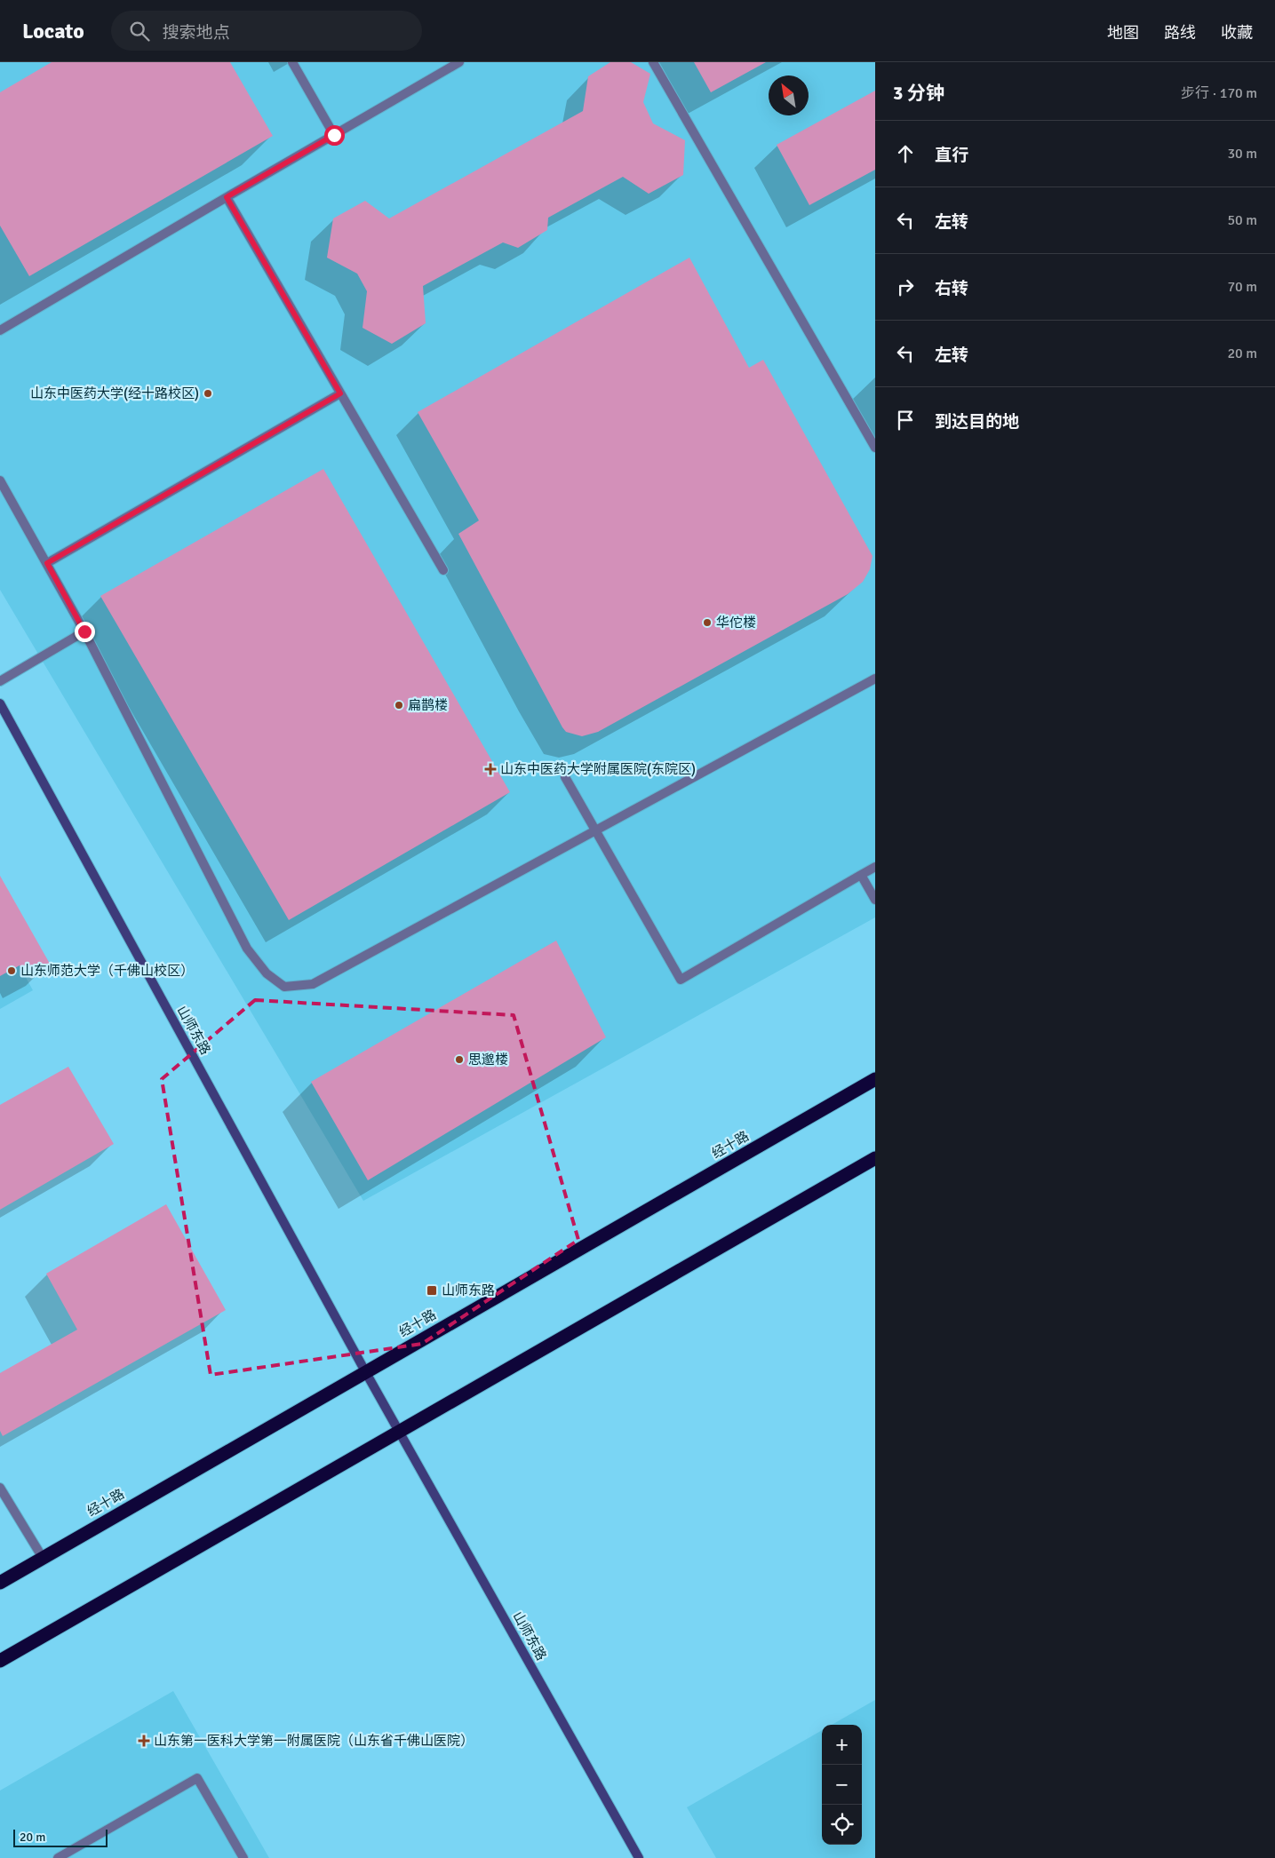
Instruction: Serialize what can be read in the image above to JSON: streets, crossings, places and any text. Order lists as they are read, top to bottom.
{
  "streets": {
    "highway": ["经十路"],
    "main road": ["山师东路"]
  },
  "crossings": [
    ["山师东路", "经十路"]
  ],
  "places": {
    "other": [
      "山东中医药大学(经十路校区)",
      "华佗楼",
      "扁鹊楼",
      "山东师范大学（千佛山校区）",
      "思邈楼"
    ],
    "health": ["山东中医药大学附属医院(东院区)", "山东第一医科大学第一附属医院（山东省千佛山医院）"],
    "transit": ["山师东路"]
  },
  "scale_bar": "20 m",
  "north": "top left",
  "page": {
    "header": "Locato",
    "search": "搜索地点",
    "nav": ["地图", "路线", "收藏"],
    "heading": ["3 分钟", "步行 · 170 m"],
    "list": [
      ["直行", "30 m"],
      ["左转", "50 m"],
      ["右转", "70 m"],
      ["左转", "20 m"],
      "到达目的地"
    ],
    "map_buttons": ["+", "−"],
    "scale": "20 m"
  }
}
